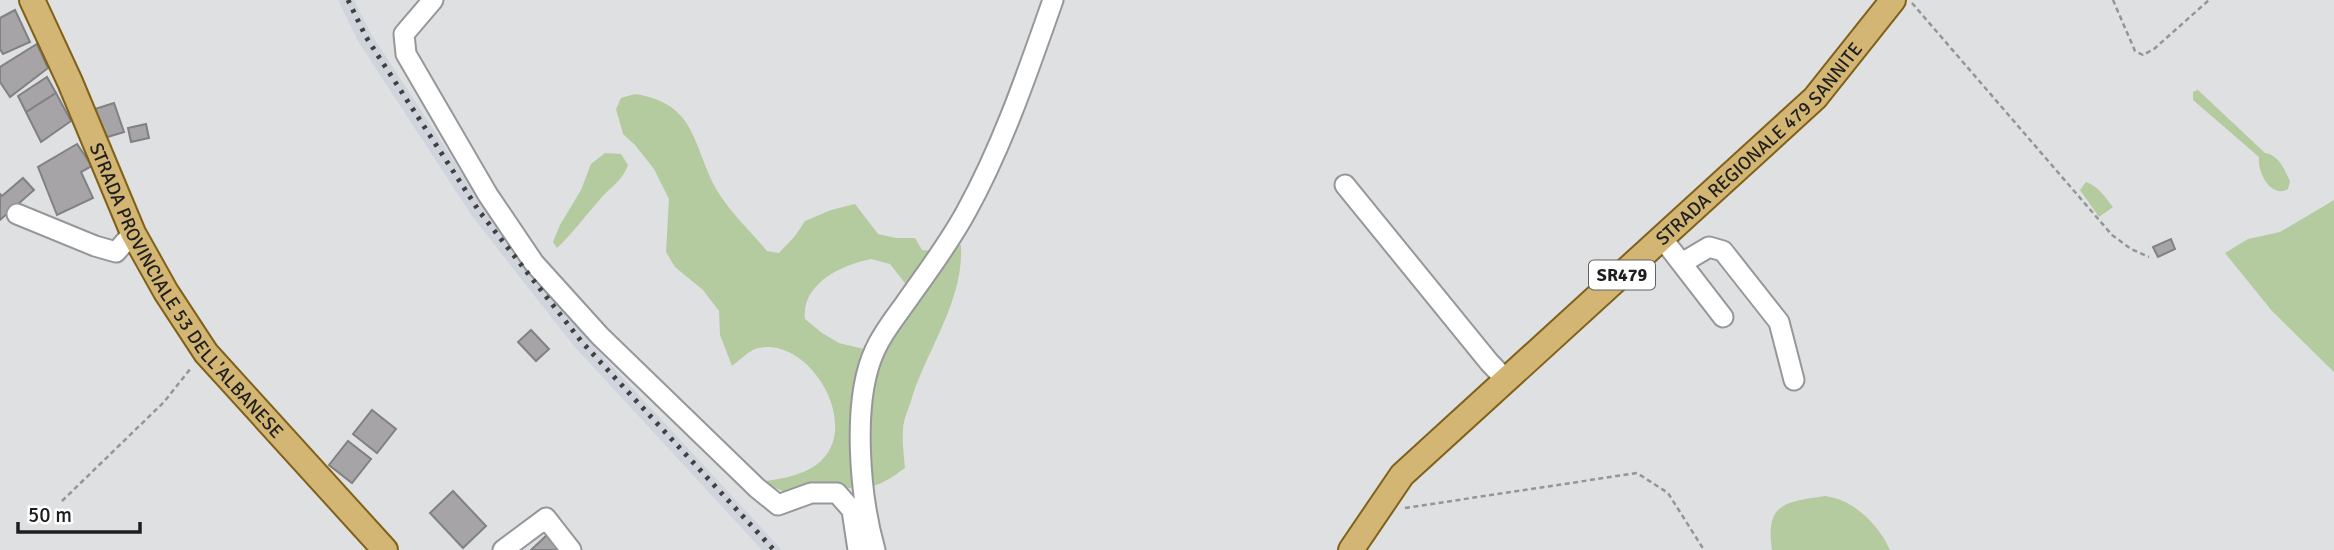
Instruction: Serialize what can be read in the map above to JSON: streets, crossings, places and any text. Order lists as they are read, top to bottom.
{
  "streets": {
    "main road": ["STRADA REGIONALE 479 SANNITE", "SR479", "STRADA PROVINCIALE 53 DELL'ALBANESE"]
  },
  "scale_bar": "50 m"
}
